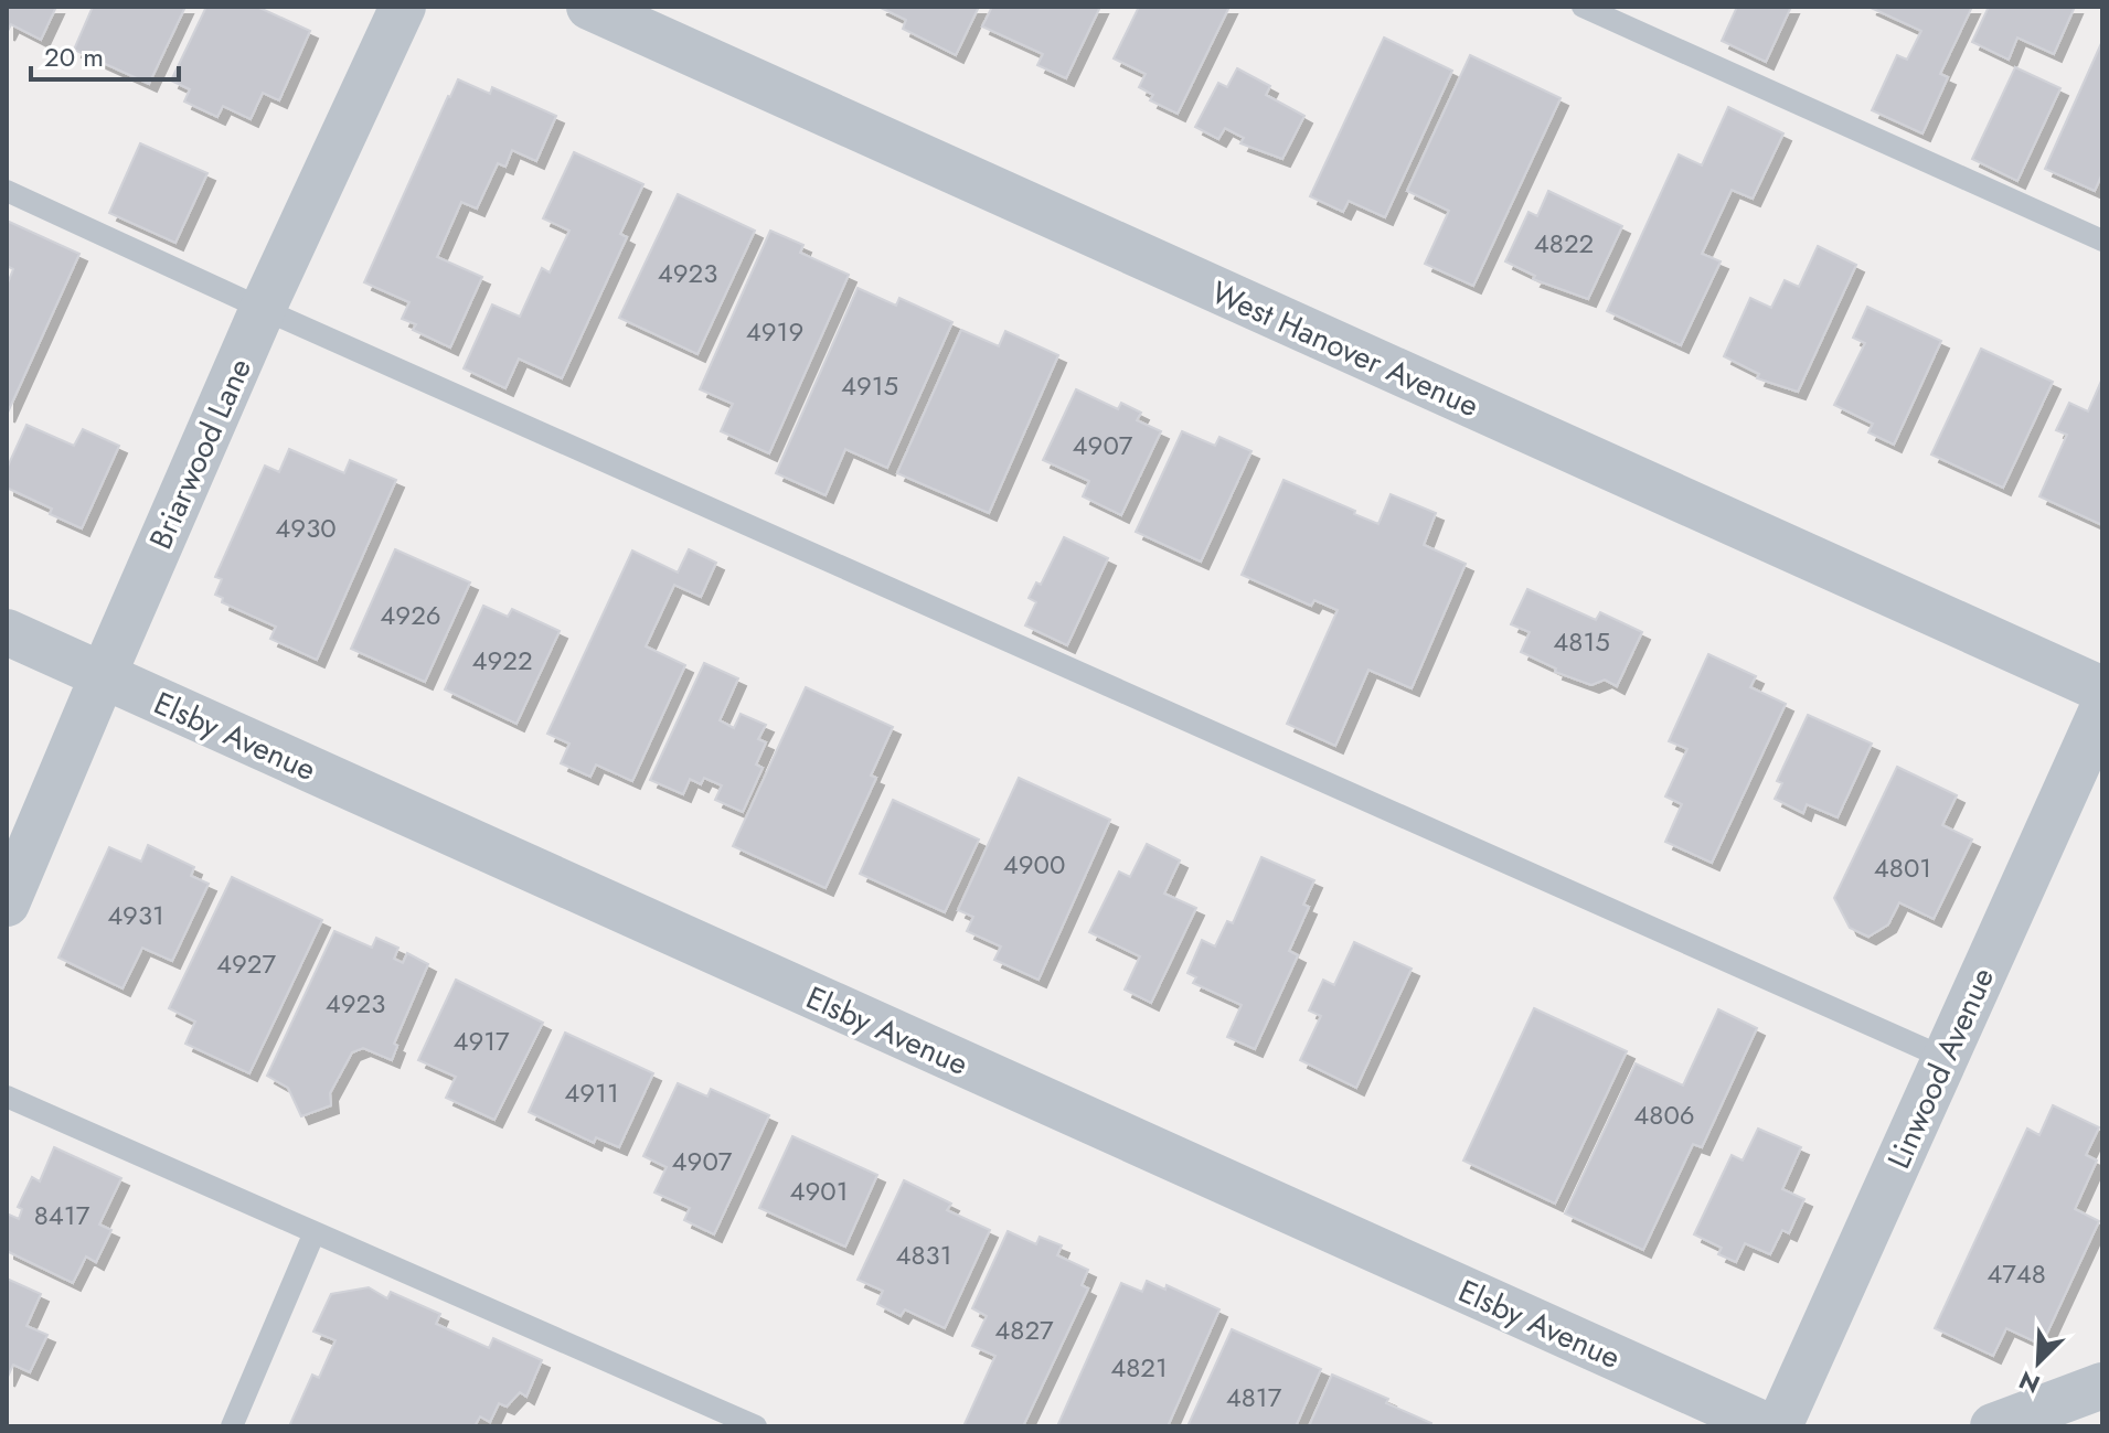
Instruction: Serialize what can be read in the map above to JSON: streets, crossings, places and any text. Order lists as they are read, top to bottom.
{
  "streets": {
    "street": [
      "West Hanover Avenue",
      "Briarwood Lane",
      "Elsby Avenue",
      "Linwood Avenue"
    ]
  },
  "crossings": [
    ["Briarwood Lane", "Elsby Avenue"]
  ],
  "house_numbers": [
    "4822",
    "4923",
    "4919",
    "4915",
    "4907",
    "4930",
    "4926",
    "4815",
    "4922",
    "4900",
    "4801",
    "4931",
    "4927",
    "4923",
    "4917",
    "4911",
    "4806",
    "4907",
    "4901",
    "8417",
    "4831",
    "4748",
    "4827",
    "4821",
    "4817"
  ],
  "scale_bar": "20 m",
  "north": "bottom left"
}
